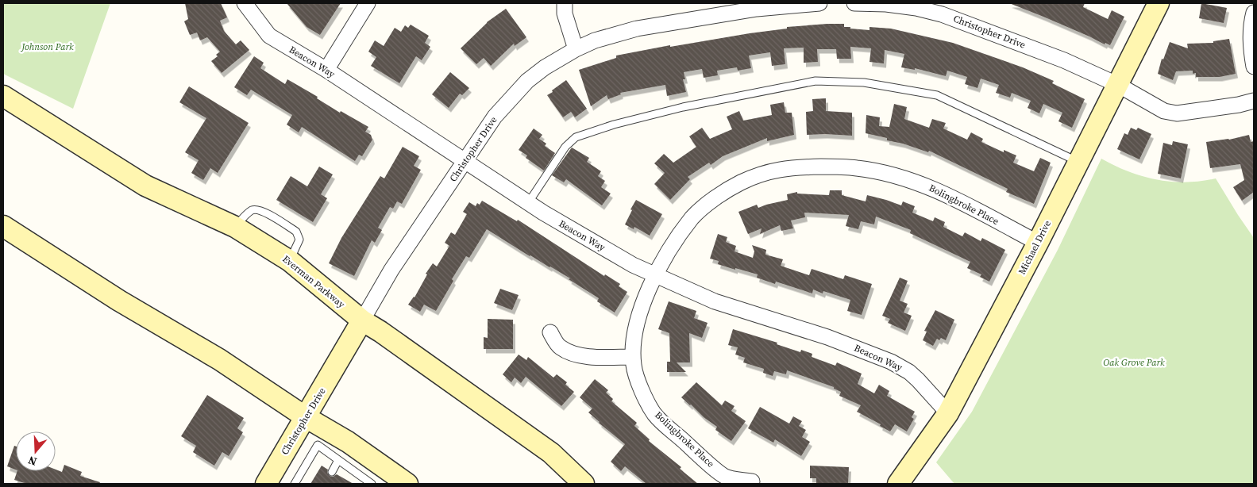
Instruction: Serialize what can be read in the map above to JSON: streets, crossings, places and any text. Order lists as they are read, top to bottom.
{
  "streets": {
    "main road": ["Christopher Drive", "Michael Drive", "Everman Parkway"],
    "street": ["Beacon Way", "Bolingbroke Place"]
  },
  "crossings": [
    ["Christopher Drive", "Beacon Way"],
    ["Christopher Drive", "Michael Drive"],
    ["Christopher Drive", "Everman Parkway"],
    ["Beacon Way", "Bolingbroke Place"],
    ["Beacon Way", "Michael Drive"],
    ["Bolingbroke Place", "Michael Drive"]
  ],
  "parks": ["Johnson Park", "Oak Grove Park"],
  "north": "bottom"
}
